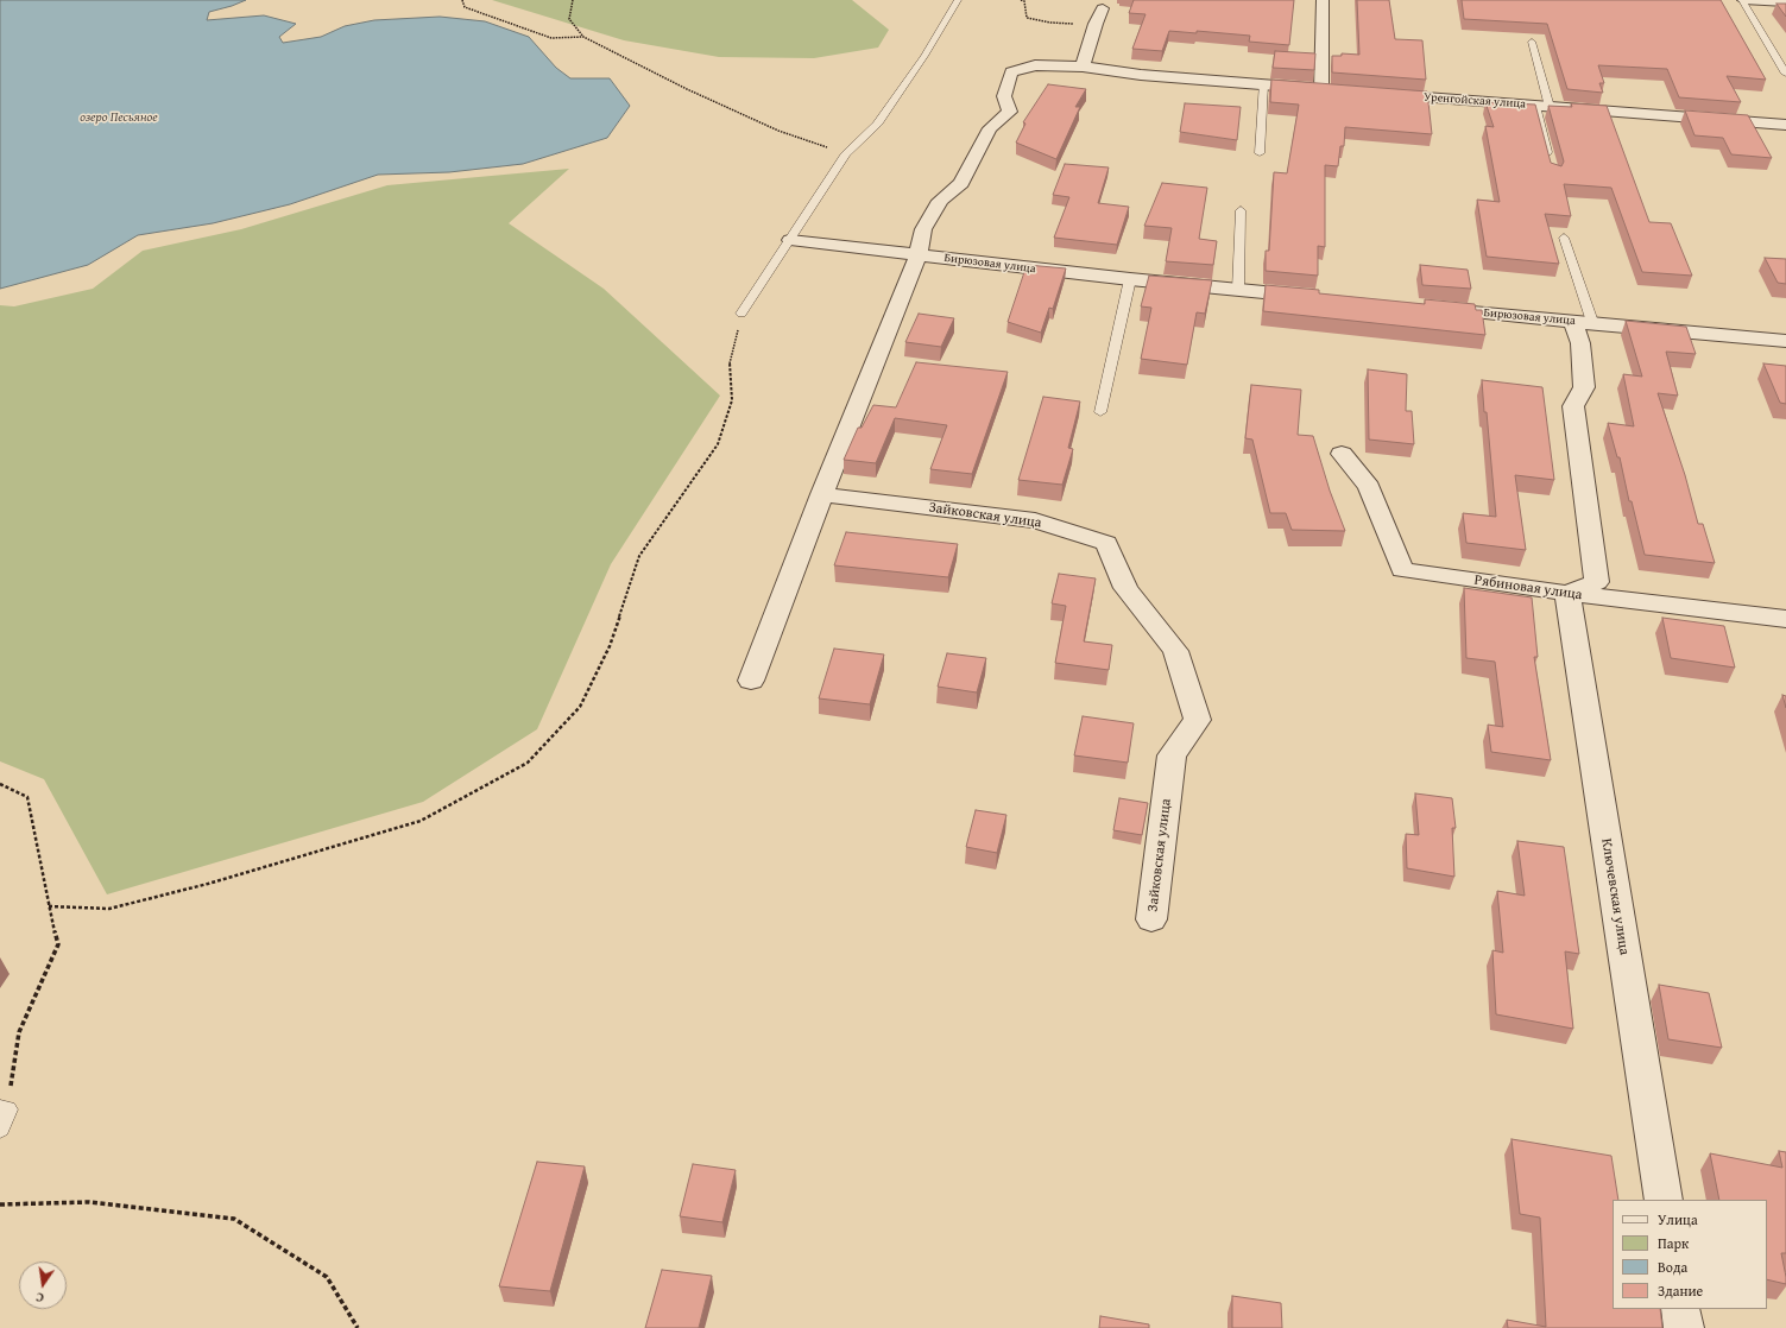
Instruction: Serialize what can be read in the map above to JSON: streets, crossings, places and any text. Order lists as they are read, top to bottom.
{
  "streets": {
    "street": [
      "Уренгойская улица",
      "Бирюзовая улица",
      "Зайковская улица",
      "Рябиновая улица",
      "Ключевская улица"
    ]
  },
  "crossings": [
    ["Рябиновая улица", "Ключевская улица"]
  ],
  "water": ["озеро Песьяное"],
  "legend": [
    "Улица",
    "Парк",
    "Вода",
    "Здание"
  ],
  "north": "bottom"
}
